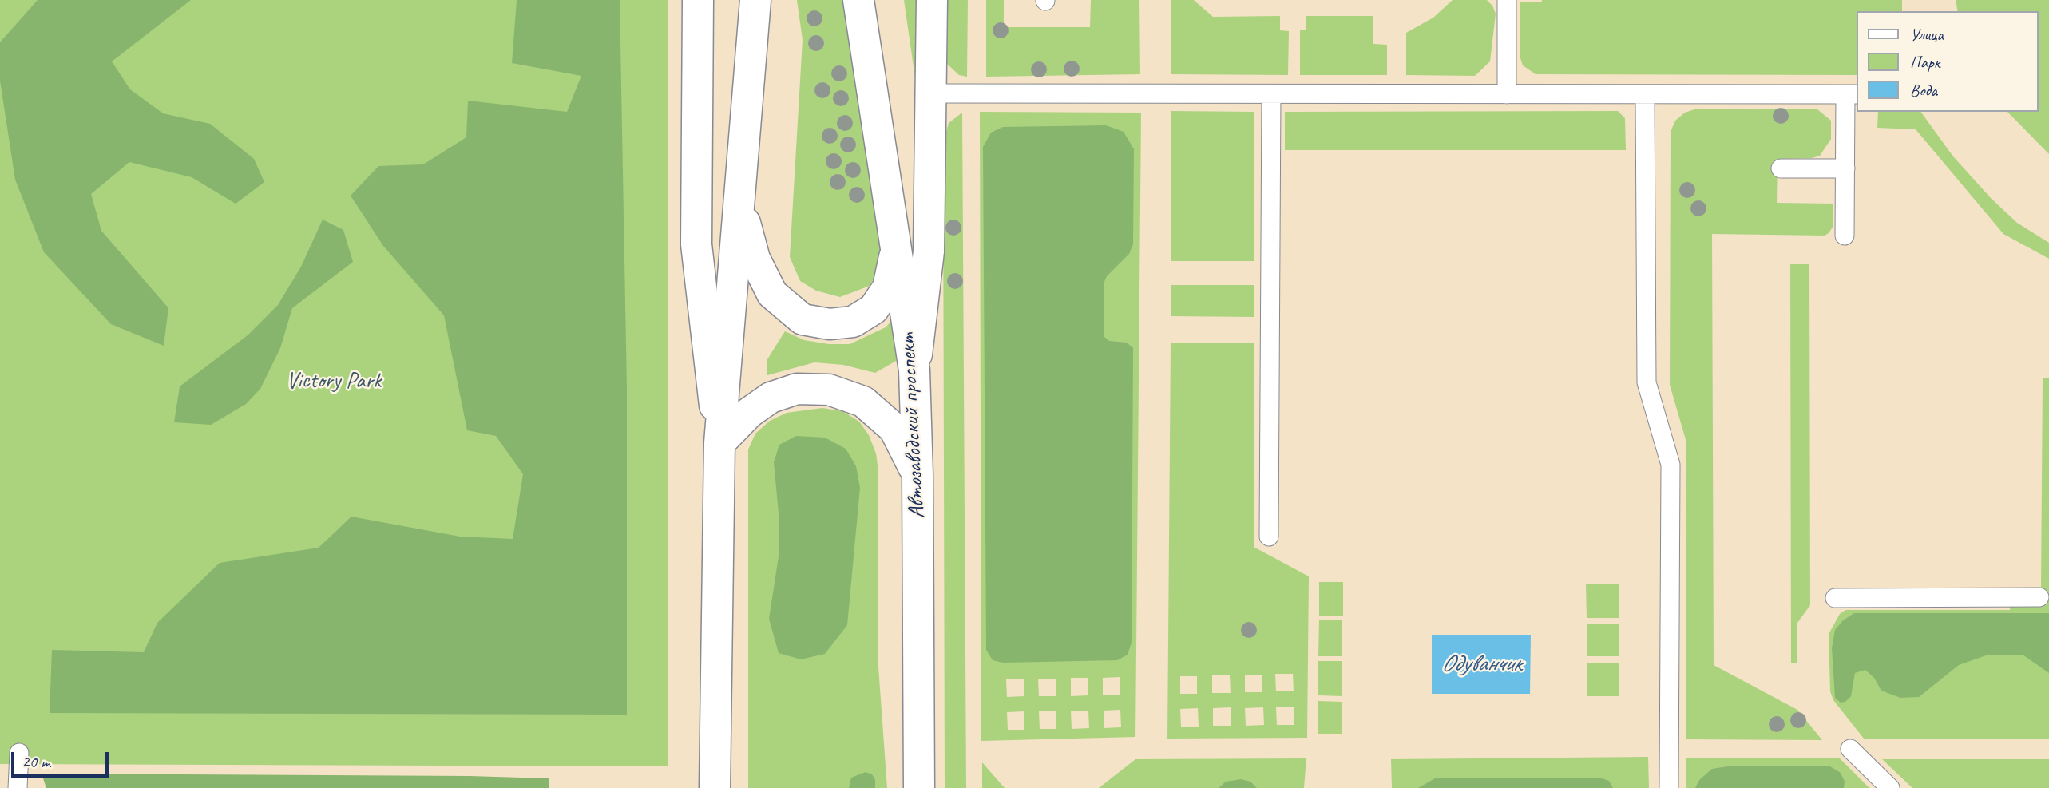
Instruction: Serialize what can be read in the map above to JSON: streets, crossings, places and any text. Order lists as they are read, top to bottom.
{
  "streets": {
    "street": ["Автозаводский проспект"]
  },
  "water": ["Одуванчик"],
  "parks": ["Victory Park"],
  "legend": ["Улица", "Парк", "Вода"],
  "scale_bar": "20 m"
}
